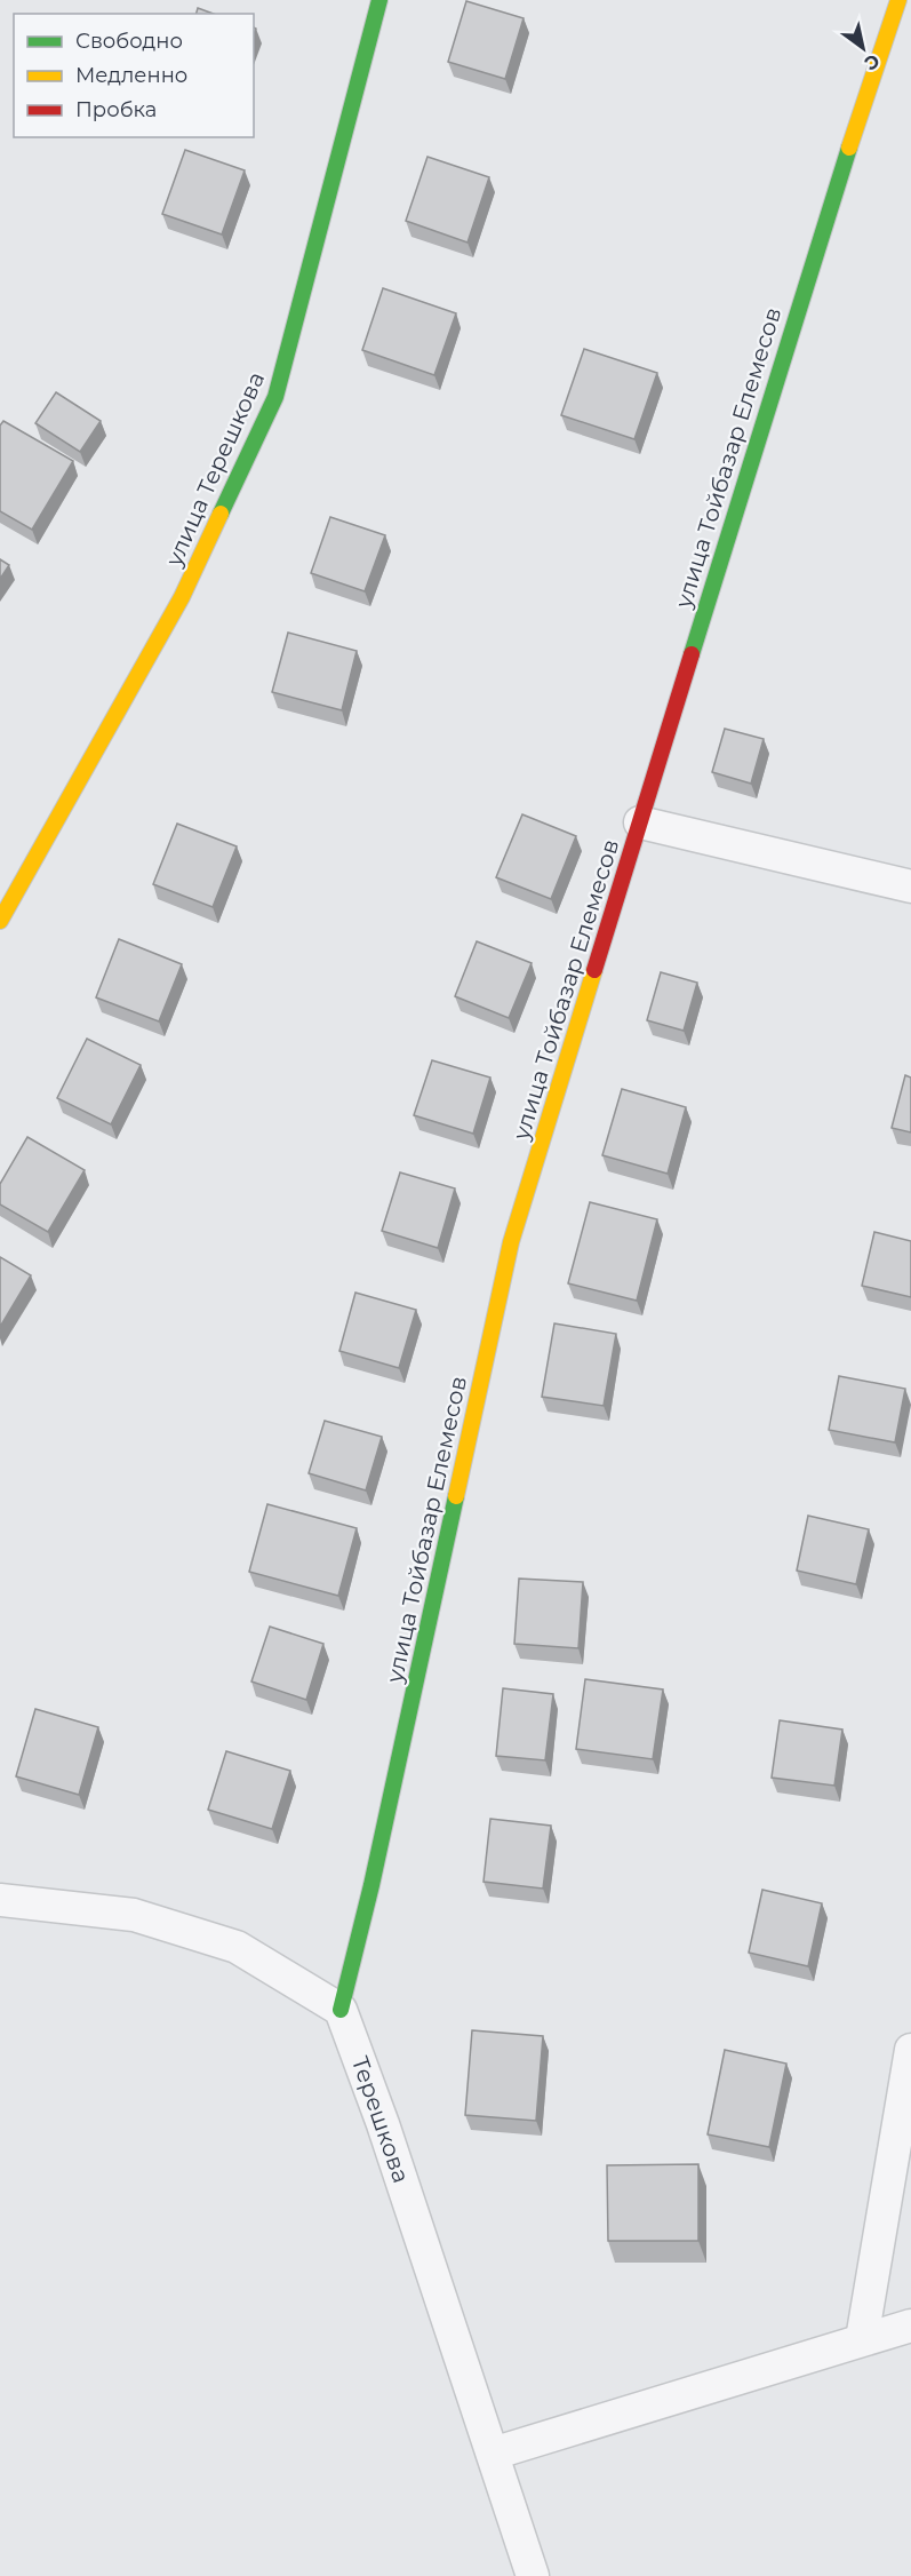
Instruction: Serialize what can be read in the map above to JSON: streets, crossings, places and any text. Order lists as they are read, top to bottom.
{
  "streets": {
    "street": ["улица Тойбазар Елемесов", "улица Терешкова", "Терешкова"]
  },
  "crossings": [
    ["улица Тойбазар Елемесов", "Терешкова"]
  ],
  "legend": ["Свободно", "Медленно", "Пробка"],
  "north": "bottom right"
}
